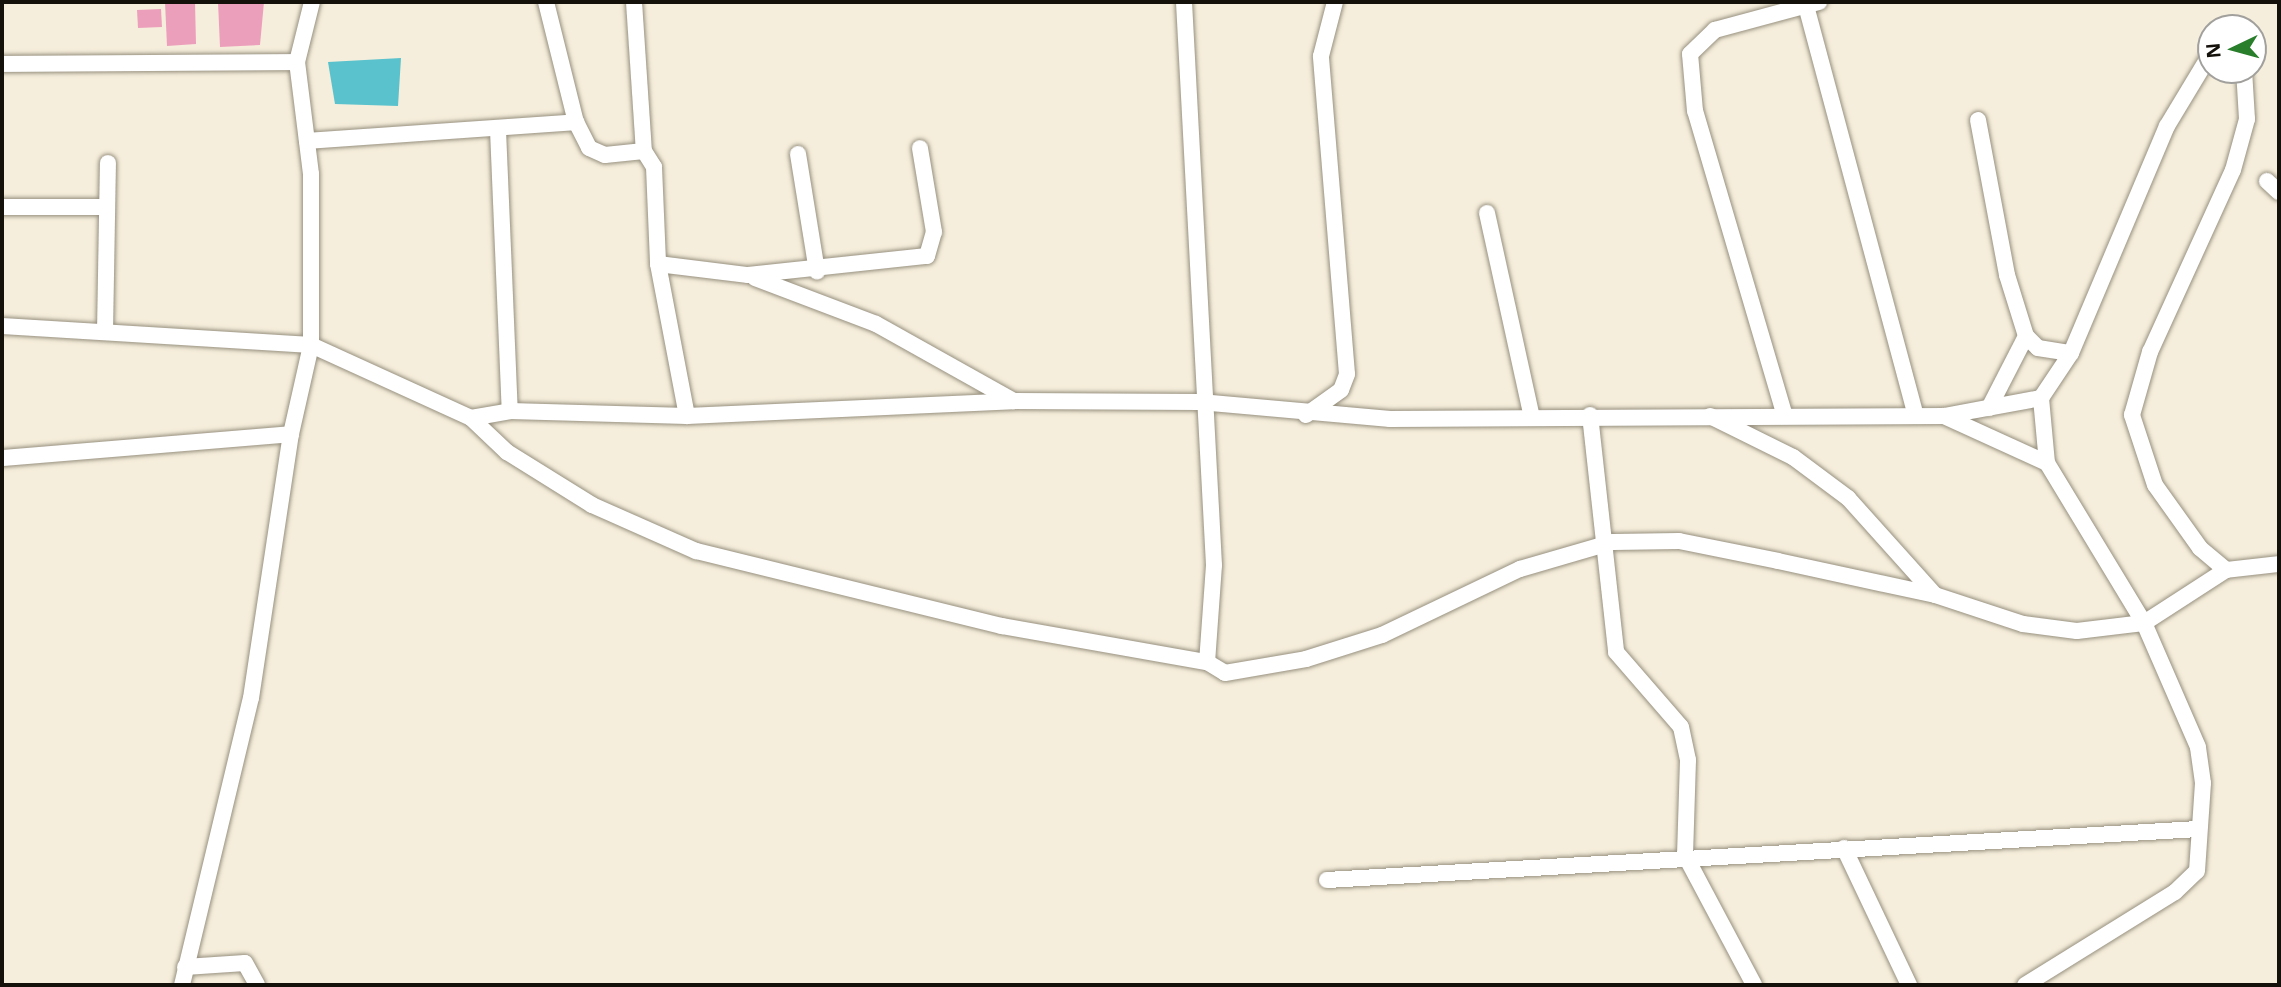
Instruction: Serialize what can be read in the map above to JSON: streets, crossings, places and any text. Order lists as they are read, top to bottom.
{
  "north": "left"
}
